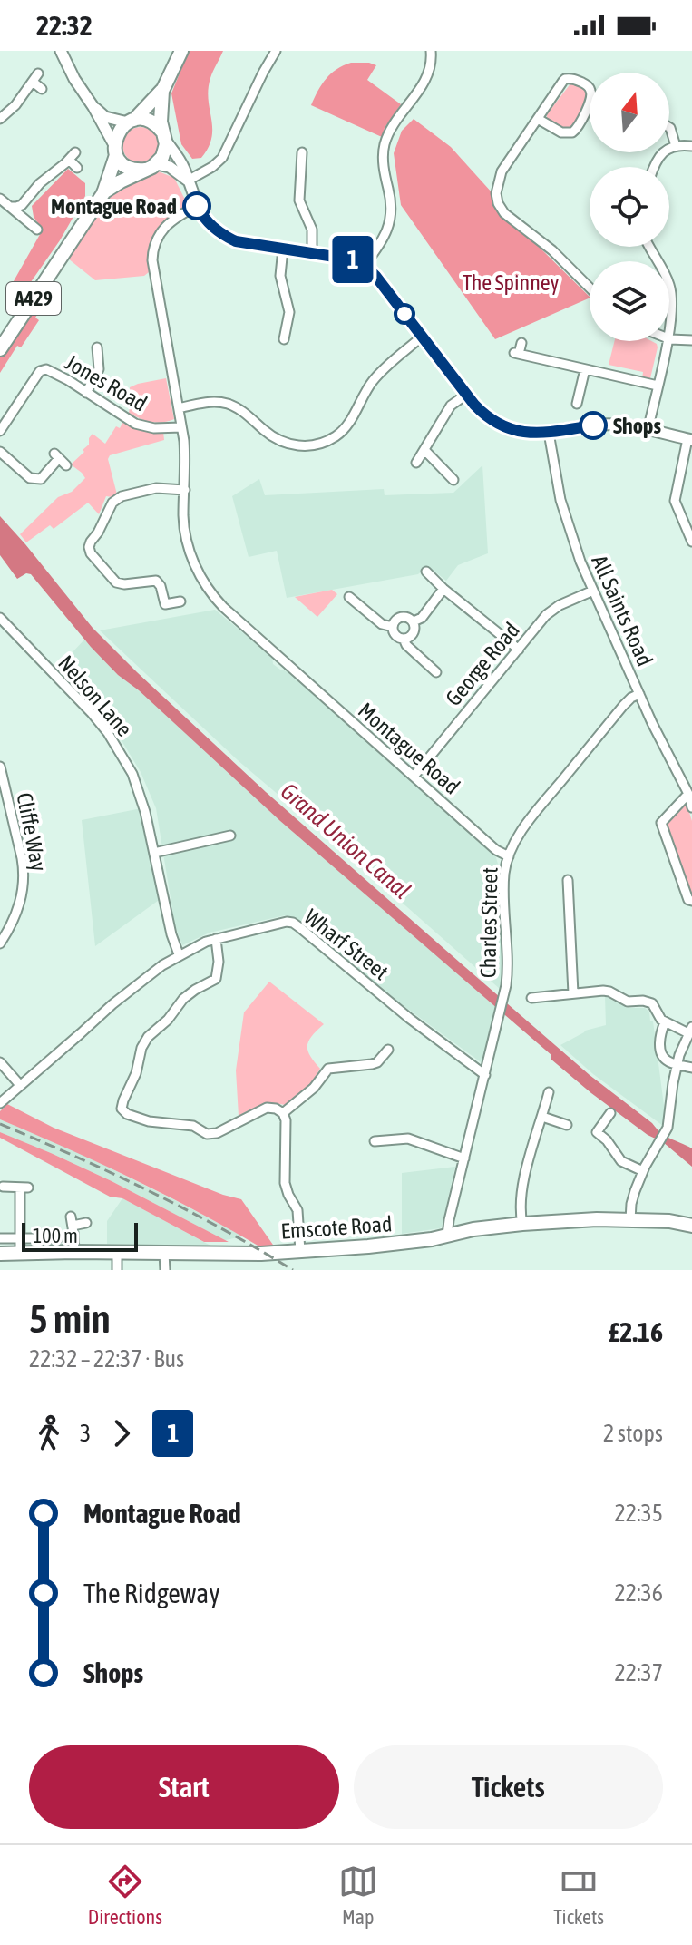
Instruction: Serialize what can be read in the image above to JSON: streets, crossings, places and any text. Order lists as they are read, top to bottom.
{
  "streets": {
    "main road": ["A429", "Emscote Road"],
    "street": [
      "Jones Road",
      "All Saints Road",
      "George Road",
      "Nelson Lane",
      "Montague Road",
      "Cliffe Way",
      "Charles Street",
      "Wharf Street"
    ]
  },
  "crossings": [
    ["Jones Road", "Montague Road"],
    ["All Saints Road", "George Road"],
    ["All Saints Road", "Charles Street"],
    ["George Road", "Montague Road"],
    ["Nelson Lane", "Wharf Street"],
    ["Montague Road", "Charles Street"],
    ["Charles Street", "Wharf Street"],
    ["Charles Street", "Emscote Road"]
  ],
  "water": ["Grand Union Canal"],
  "parks": ["The Spinney"],
  "places": ["Montague Road", "Shops"],
  "lines": ["bus line 1"],
  "scale_bar": "100 m",
  "north": "top",
  "page": {
    "status": "22:32",
    "on_map": "1",
    "scale": "100 m",
    "heading": ["5 min", "22:32 – 22:37 · Bus", "£2.16"],
    "legs": ["3", "1", "2 stops"],
    "list": [
      {
        "name": "Montague Road",
        "value": "22:35"
      },
      {
        "name": "The Ridgeway",
        "value": "22:36"
      },
      {
        "name": "Shops",
        "value": "22:37"
      }
    ],
    "buttons": ["Start", "Tickets"],
    "tabs": ["Directions", "Map", "Tickets"]
  }
}
